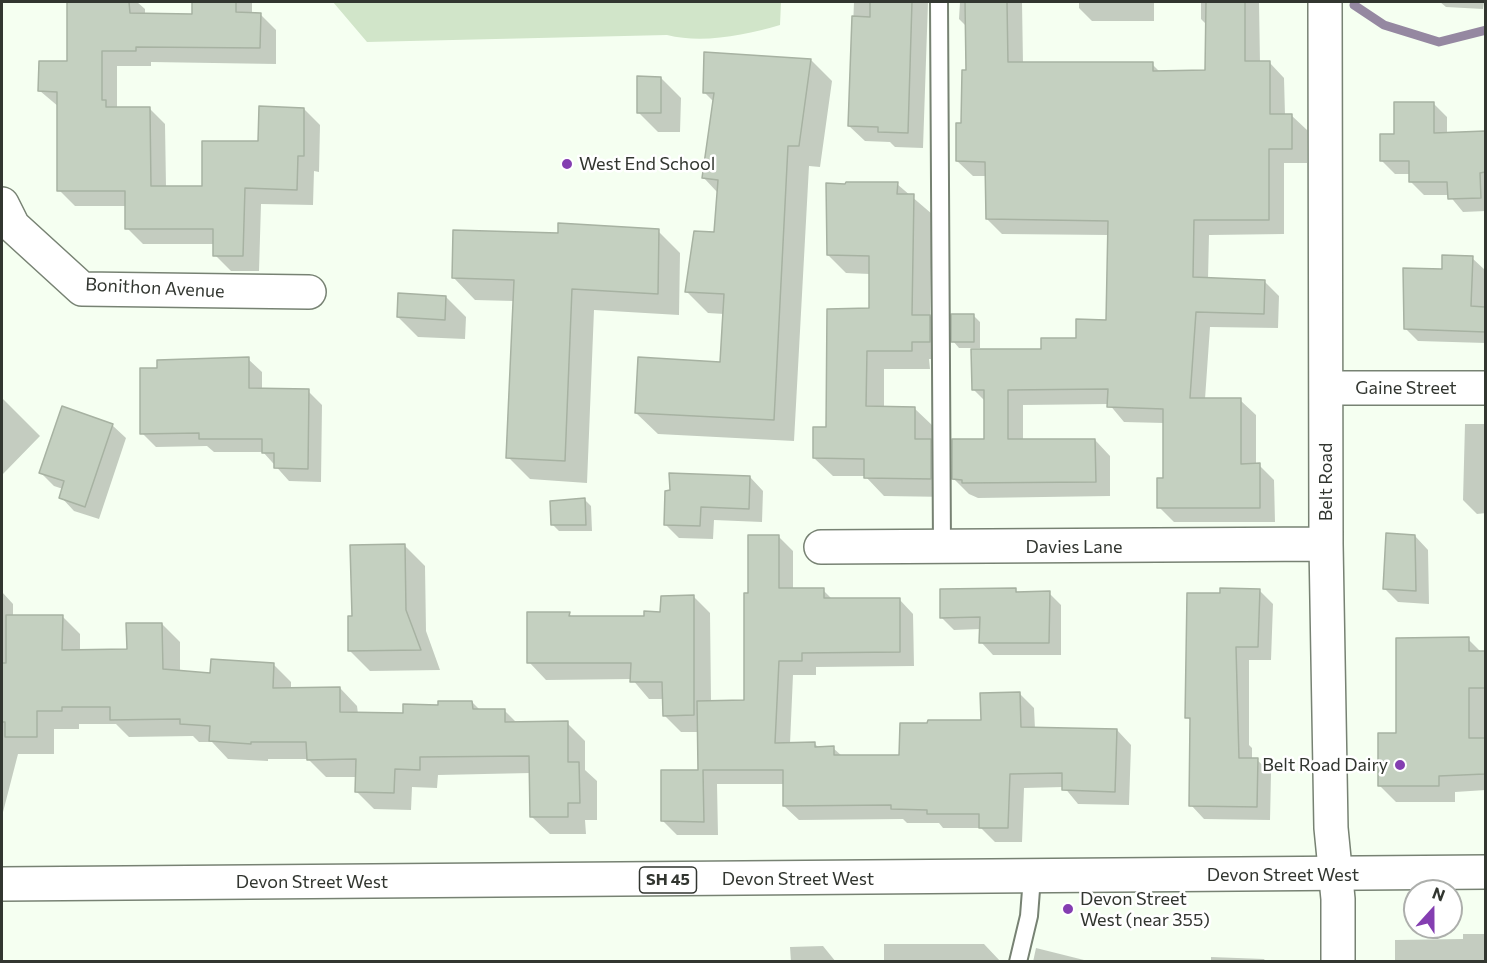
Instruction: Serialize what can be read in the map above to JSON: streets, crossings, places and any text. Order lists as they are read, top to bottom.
{
  "streets": {
    "street": [
      "Bonithon Avenue",
      "Gaine Street",
      "Belt Road",
      "Davies Lane",
      "Devon Street West",
      "SH 45"
    ]
  },
  "crossings": [
    ["Gaine Street", "Belt Road"],
    ["Belt Road", "Davies Lane"],
    ["Belt Road", "Devon Street West"]
  ],
  "places": ["West End School", "Belt Road Dairy", "Devon Street West (near 355)"],
  "north": "top"
}
